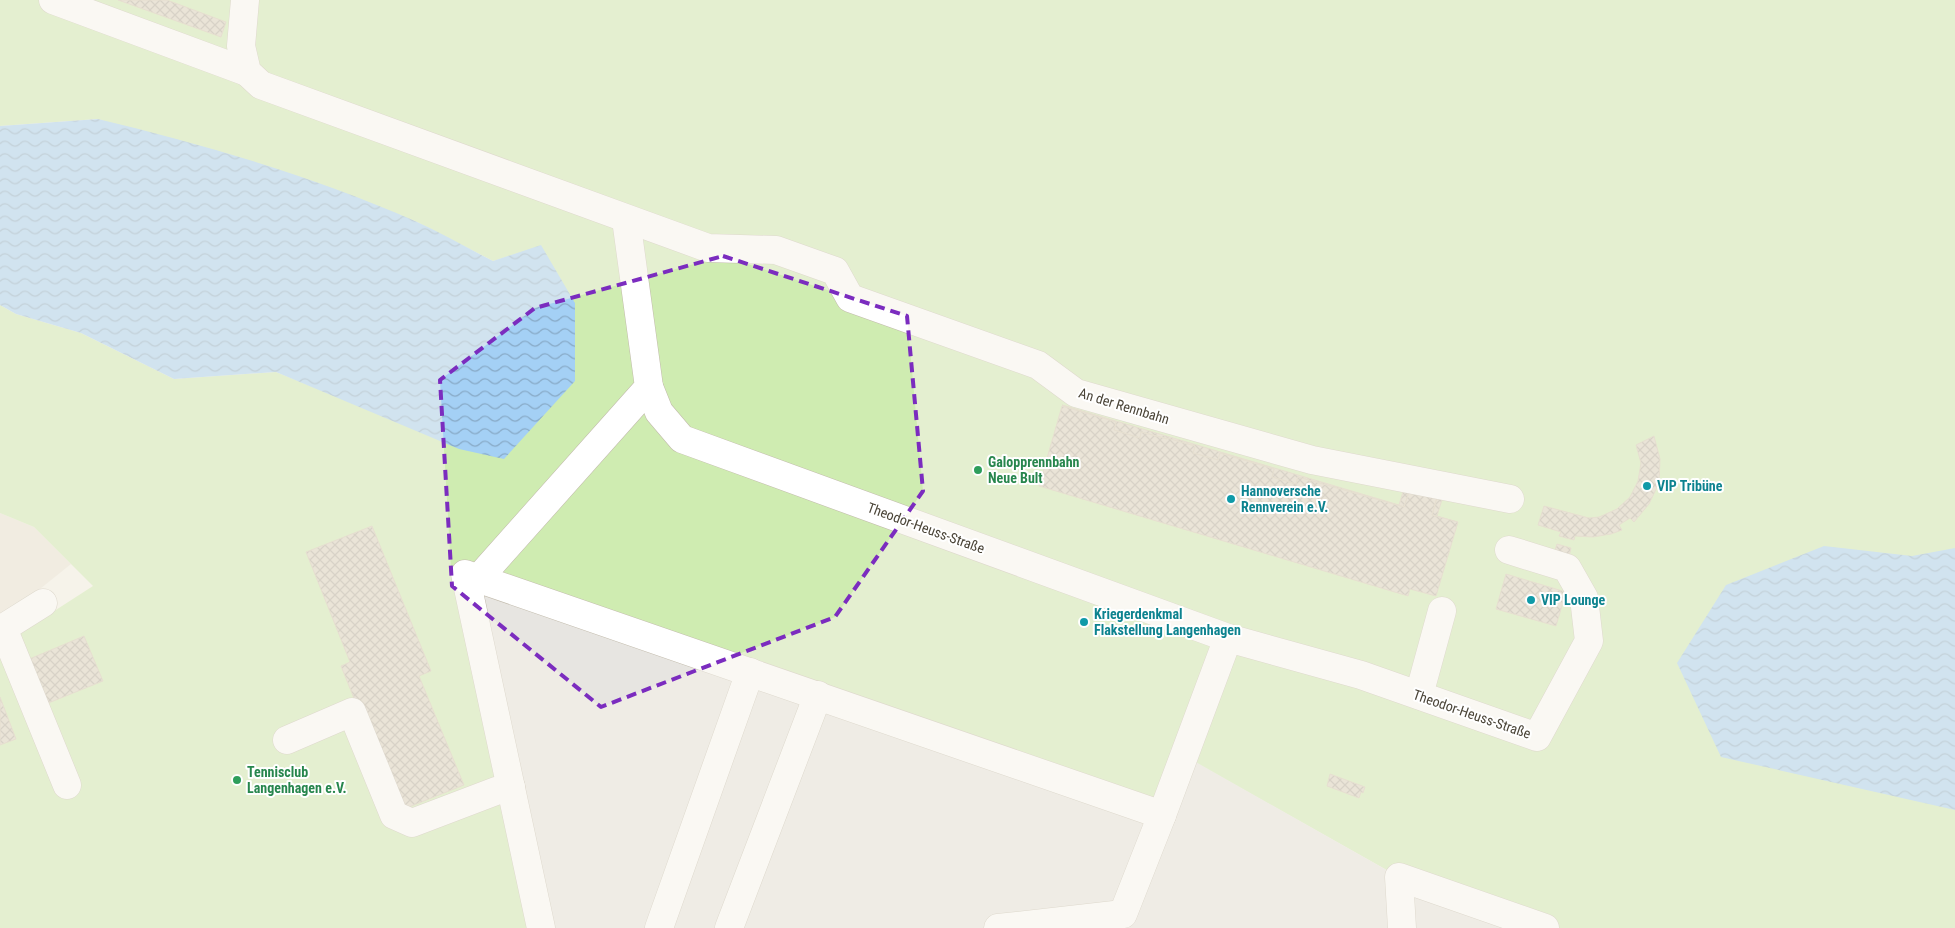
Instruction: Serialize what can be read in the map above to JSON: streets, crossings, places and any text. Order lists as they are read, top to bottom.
{
  "streets": {
    "street": ["An der Rennbahn", "Theodor-Heuss-Straße"]
  },
  "crossings": [
    ["An der Rennbahn", "Theodor-Heuss-Straße"]
  ],
  "places": [
    "Galopprennbahn Neue Bult",
    "VIP Tribüne",
    "Hannoversche Rennverein e.V.",
    "VIP Lounge",
    "Kriegerdenkmal Flakstellung Langenhagen",
    "Tennisclub Langenhagen e.V."
  ]
}
